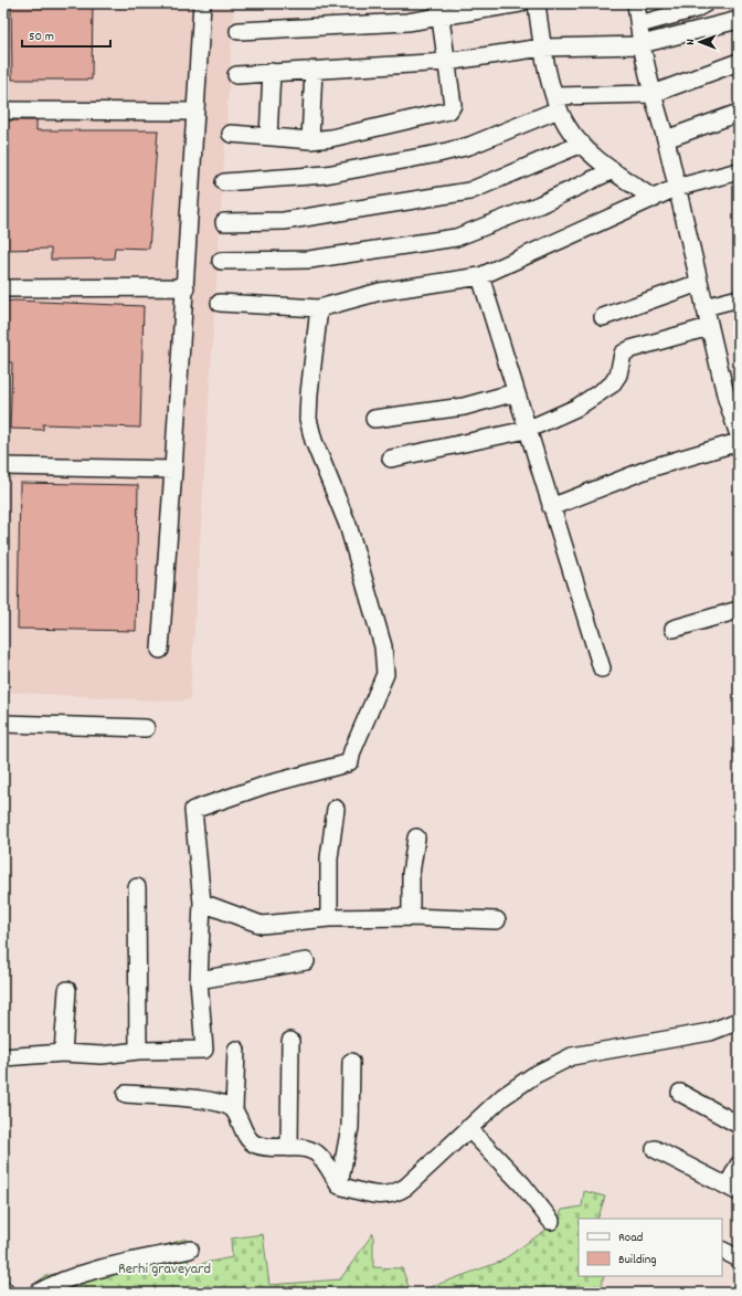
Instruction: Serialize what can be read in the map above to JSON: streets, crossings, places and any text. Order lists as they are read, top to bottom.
{
  "parks": ["Rerhi graveyard"],
  "legend": ["Road", "Building"],
  "scale_bar": "50 m",
  "north": "left"
}
